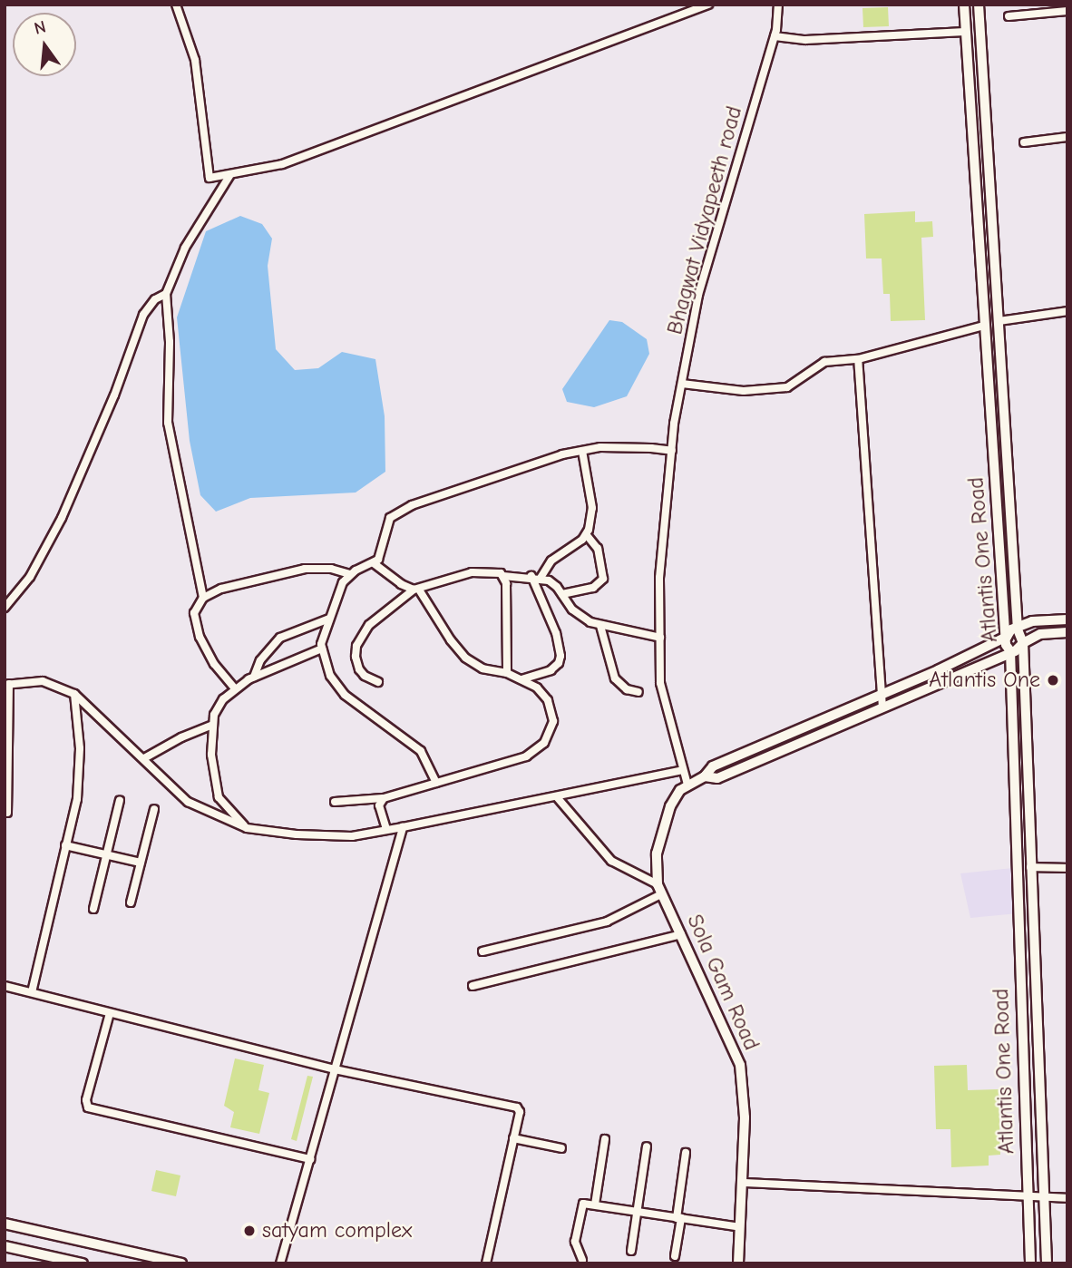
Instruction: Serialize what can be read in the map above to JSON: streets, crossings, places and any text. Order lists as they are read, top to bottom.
{
  "streets": {
    "street": ["Bhagwat Vidyapeeth road", "Atlantis One Road", "Sola Gam Road"]
  },
  "crossings": [
    ["Bhagwat Vidyapeeth road", "Sola Gam Road"],
    ["Atlantis One Road", "Sola Gam Road"]
  ],
  "places": ["Atlantis One", "satyam complex"],
  "north": "top"
}
